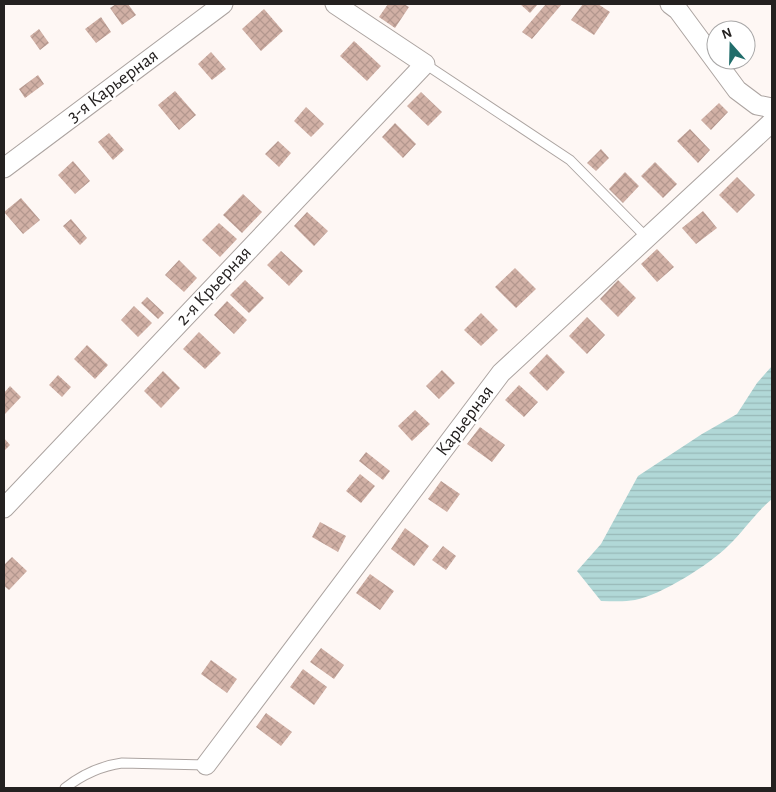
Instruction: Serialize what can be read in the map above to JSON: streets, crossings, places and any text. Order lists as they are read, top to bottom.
{
  "streets": {
    "street": ["3-я Карьерная", "2-я Крьерная", "Карьерная"]
  },
  "north": "top"
}
